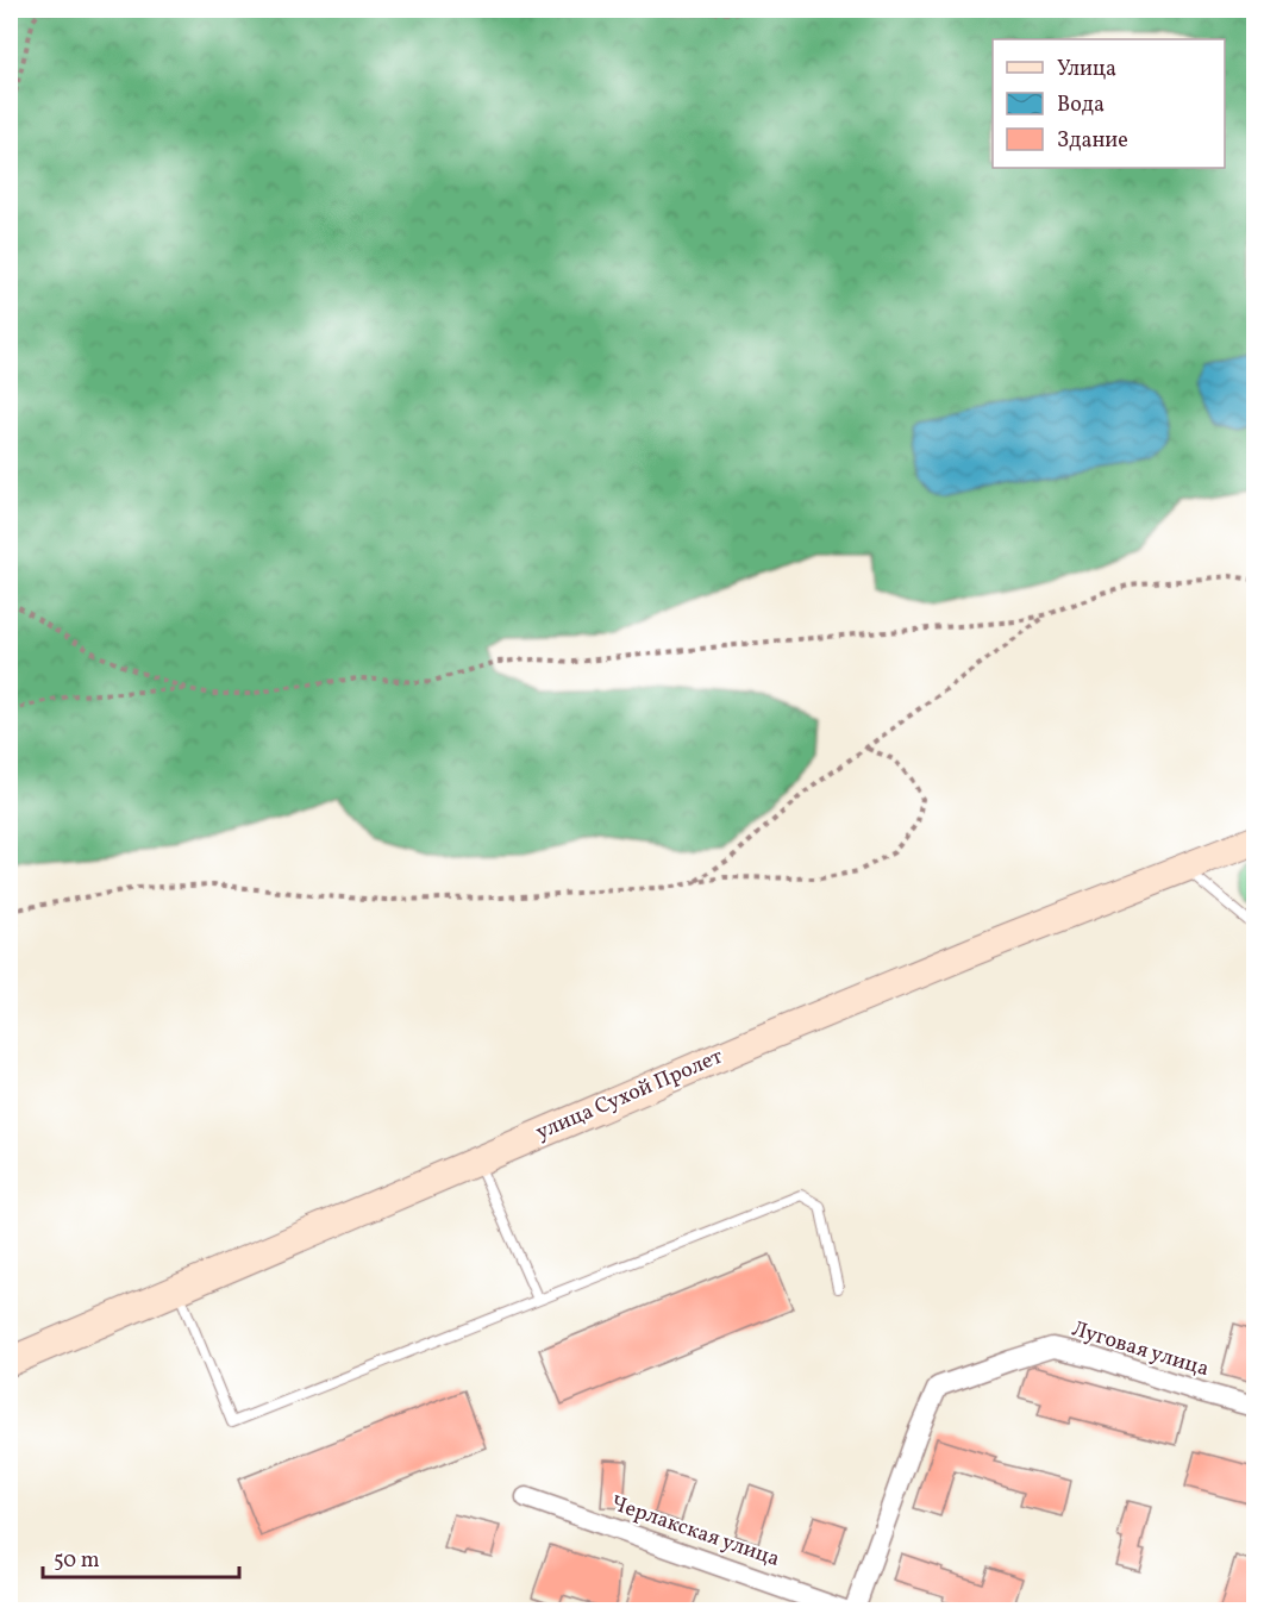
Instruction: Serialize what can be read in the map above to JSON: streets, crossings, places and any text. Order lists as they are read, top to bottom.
{
  "streets": {
    "main road": ["улица Сухой Пролет"],
    "street": ["Луговая улица", "Черлакская улица"]
  },
  "crossings": [
    ["Луговая улица", "Черлакская улица"]
  ],
  "legend": ["Улица", "Вода", "Здание"],
  "scale_bar": "50 m"
}
